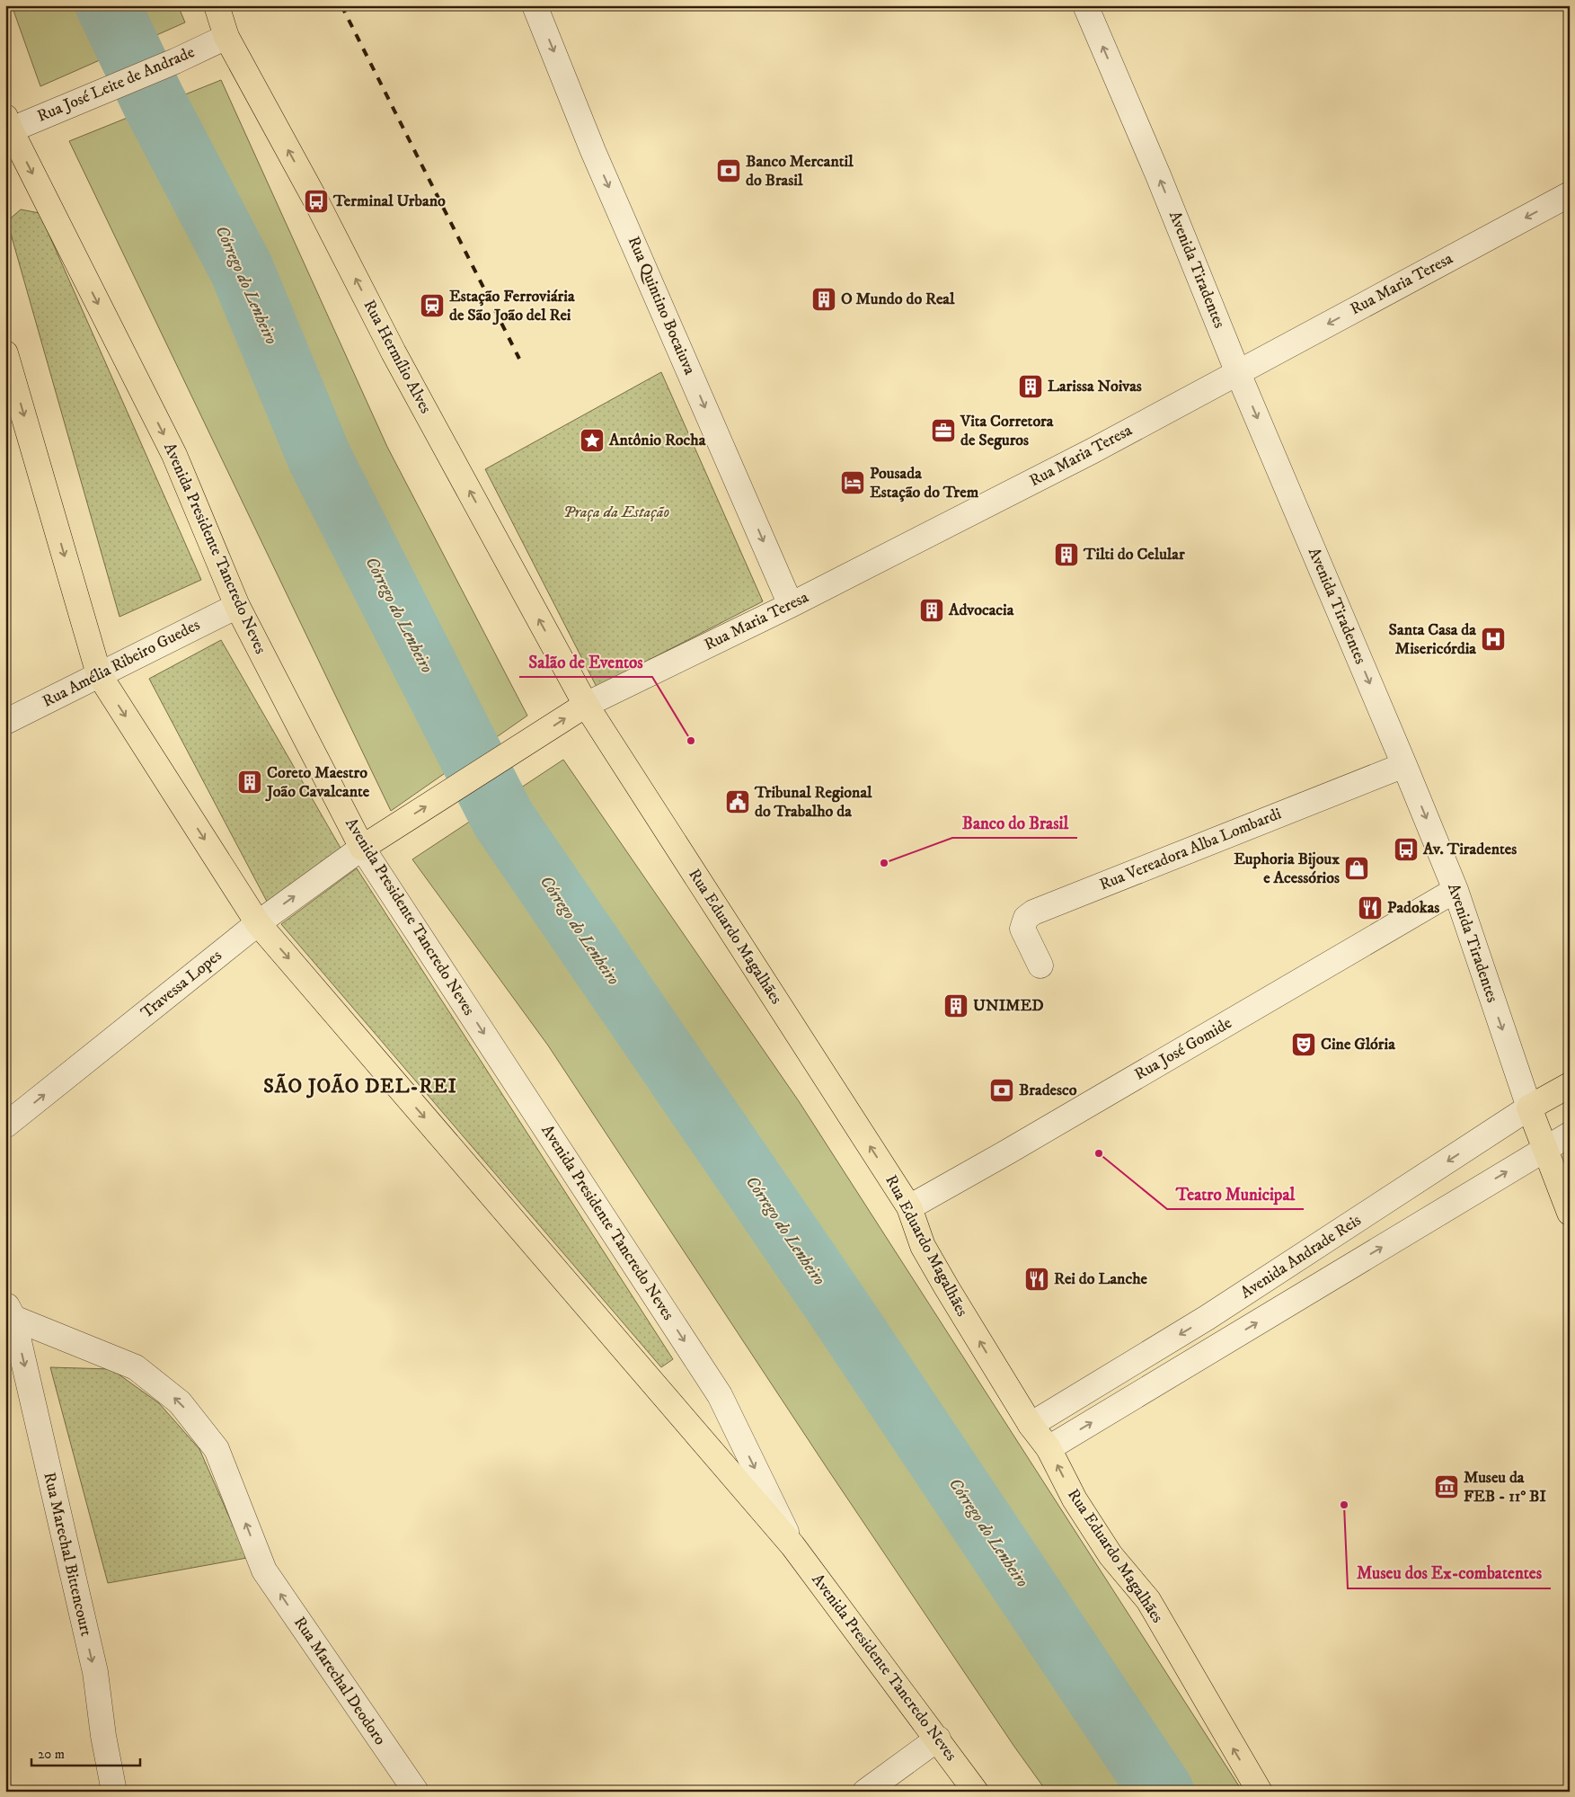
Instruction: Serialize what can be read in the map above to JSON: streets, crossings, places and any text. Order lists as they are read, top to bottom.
{
  "streets": {
    "main road": [
      "Avenida Tiradentes",
      "Rua Hermílio Alves",
      "Avenida Presidente Tancredo Neves",
      "Rua Eduardo Magalhães",
      "Avenida Andrade Reis"
    ],
    "street": [
      "Rua José Leite de Andrade",
      "Rua Maria Teresa",
      "Rua Quintino Bocaiuva",
      "Rua Amélia Ribeiro Guedes",
      "Rua Vereadora Alba Lombardi",
      "Travessa Lopes",
      "Rua José Gomide",
      "Rua Marechal Bittencourt",
      "Rua Marechal Deodoro"
    ]
  },
  "crossings": [
    ["Rua José Leite de Andrade", "Rua Hermílio Alves"],
    ["Rua José Leite de Andrade", "Avenida Presidente Tancredo Neves"],
    ["Avenida Tiradentes", "Rua Maria Teresa"],
    ["Avenida Tiradentes", "Rua Vereadora Alba Lombardi"],
    ["Avenida Tiradentes", "Rua José Gomide"],
    ["Avenida Tiradentes", "Avenida Andrade Reis"],
    ["Rua Maria Teresa", "Rua Quintino Bocaiuva"],
    ["Rua Maria Teresa", "Rua Hermílio Alves"],
    ["Rua Maria Teresa", "Rua Eduardo Magalhães"],
    ["Rua Hermílio Alves", "Rua Eduardo Magalhães"],
    ["Avenida Presidente Tancredo Neves", "Rua Amélia Ribeiro Guedes"],
    ["Avenida Presidente Tancredo Neves", "Travessa Lopes"],
    ["Rua Eduardo Magalhães", "Rua José Gomide"],
    ["Rua Eduardo Magalhães", "Avenida Andrade Reis"],
    ["Rua Marechal Bittencourt", "Rua Marechal Deodoro"]
  ],
  "one_way": [
    "Rua Quintino Bocaiuva",
    "Rua Hermílio Alves",
    "Avenida Presidente Tancredo Neves",
    "Rua Eduardo Magalhães",
    "Travessa Lopes",
    "Rua Marechal Bittencourt",
    "Rua Marechal Deodoro"
  ],
  "districts": ["SÃO JOÃO DEL-REI"],
  "water": ["Córrego do Lenheiro"],
  "parks": ["Praça da Estação"],
  "places": {
    "bank": ["Banco Mercantil do Brasil", "Bradesco"],
    "bus stop": ["Terminal Urbano", "Av. Tiradentes"],
    "building": [
      "O Mundo do Real",
      "Larissa Noivas",
      "Tilti do Celular",
      "Advocacia",
      "Coreto Maestro João Cavalcante",
      "UNIMED"
    ],
    "station": ["Estação Ferroviária de São João del Rei"],
    "office": ["Vita Corretora de Seguros"],
    "place": ["Antônio Rocha"],
    "hotel": ["Pousada Estação do Trem"],
    "hospital": ["Santa Casa da Misericórdia"],
    "other": [
      "Salão de Eventos",
      "Banco do Brasil",
      "Teatro Municipal",
      "Museu dos Ex-combatentes"
    ],
    "public building": ["Tribunal Regional do Trabalho da"],
    "shop": ["Euphoria Bijoux e Acessórios"],
    "restaurant": ["Padokas", "Rei do Lanche"],
    "theatre": ["Cine Glória"],
    "museum": ["Museu da FEB - 11° BI"]
  },
  "scale_bar": "20 m"
}
